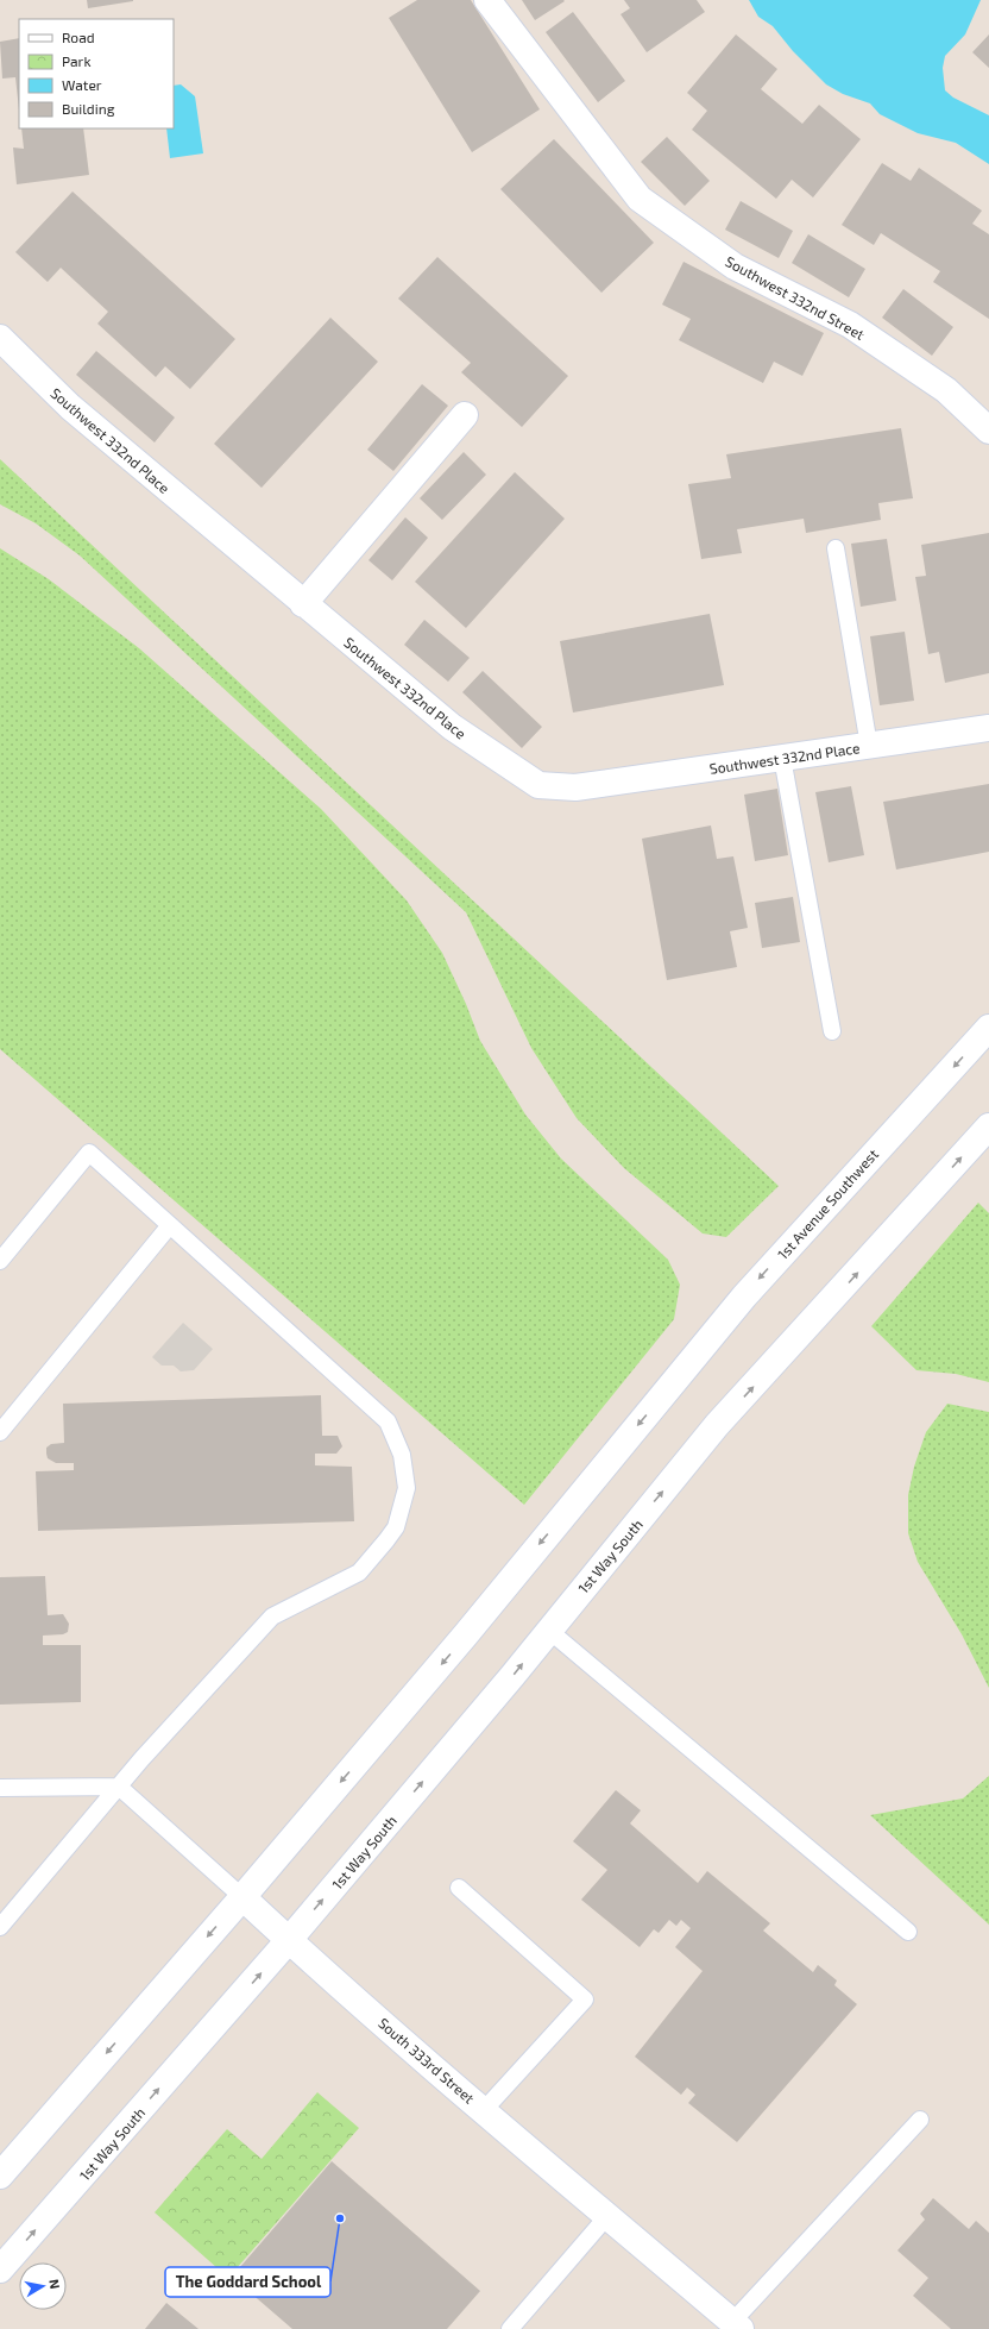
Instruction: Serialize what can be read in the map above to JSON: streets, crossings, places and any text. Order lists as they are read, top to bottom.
{
  "streets": {
    "main road": [
      "Southwest 332nd Street",
      "Southwest 332nd Place",
      "1st Avenue Southwest",
      "1st Way South",
      "South 333rd Street"
    ]
  },
  "crossings": [
    ["1st Avenue Southwest", "South 333rd Street"],
    ["1st Way South", "South 333rd Street"]
  ],
  "one_way": ["1st Avenue Southwest", "1st Way South"],
  "places": ["The Goddard School"],
  "legend": [
    "Road",
    "Park",
    "Water",
    "Building"
  ],
  "north": "right"
}
